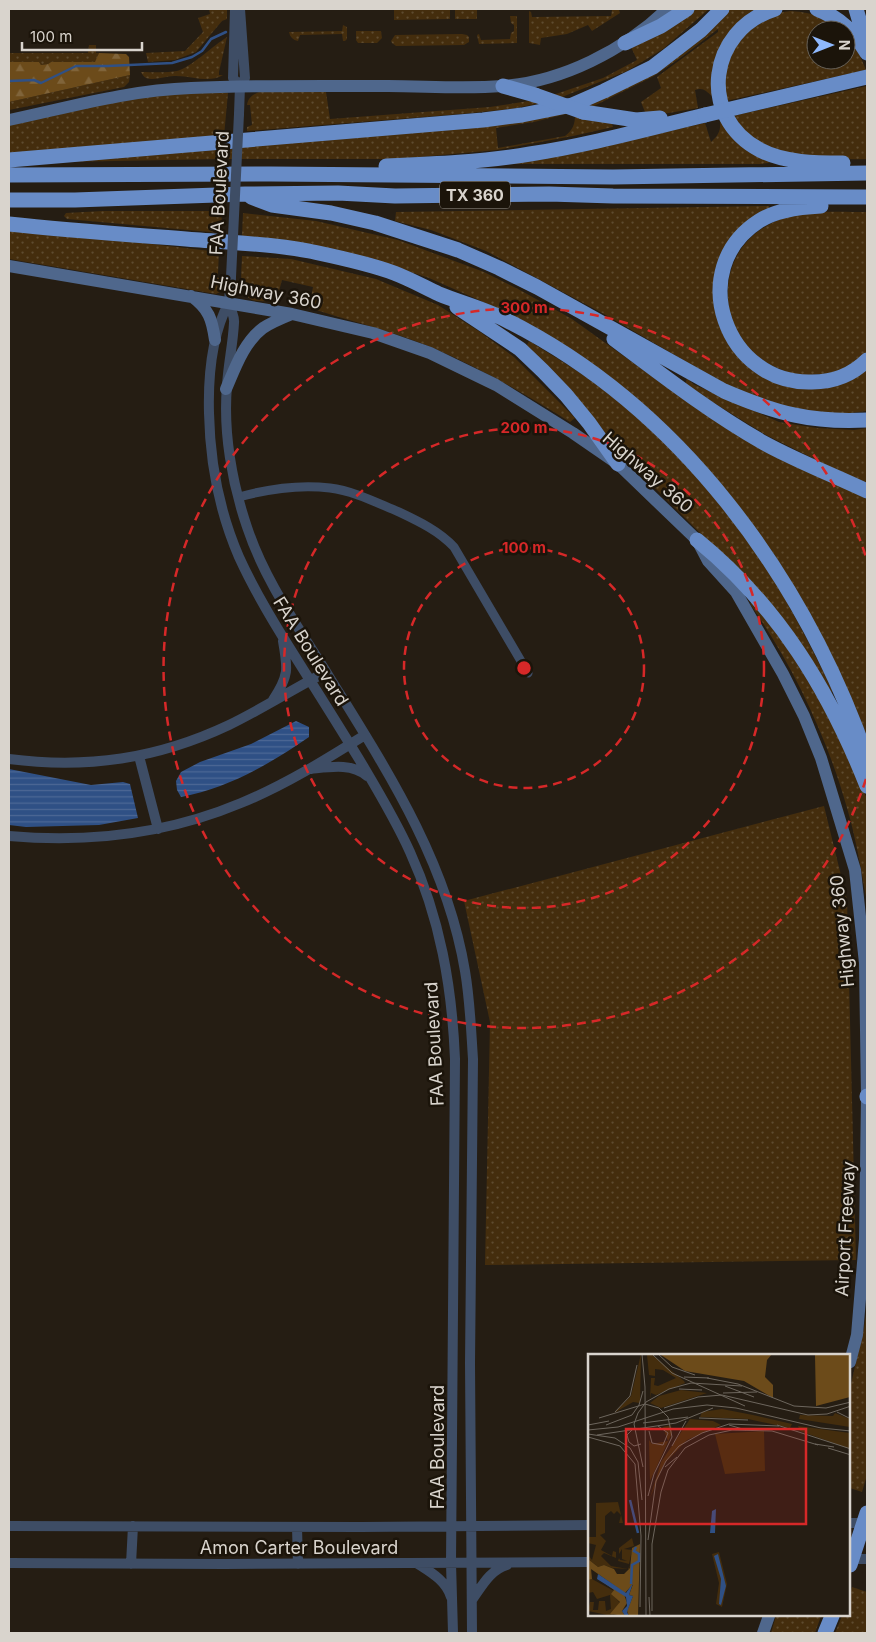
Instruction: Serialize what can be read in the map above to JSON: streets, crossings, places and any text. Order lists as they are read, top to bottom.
{
  "streets": {
    "highway": ["TX 360"],
    "main road": ["Highway 360", "Airport Freeway"],
    "street": ["FAA Boulevard", "Amon Carter Boulevard"]
  },
  "crossings": [
    ["FAA Boulevard", "Highway 360"],
    ["FAA Boulevard", "Amon Carter Boulevard"],
    ["Highway 360", "Airport Freeway"]
  ],
  "scale_bar": "100 m",
  "north": "right",
  "rings": ["300 m", "200 m", "100 m"]
}
